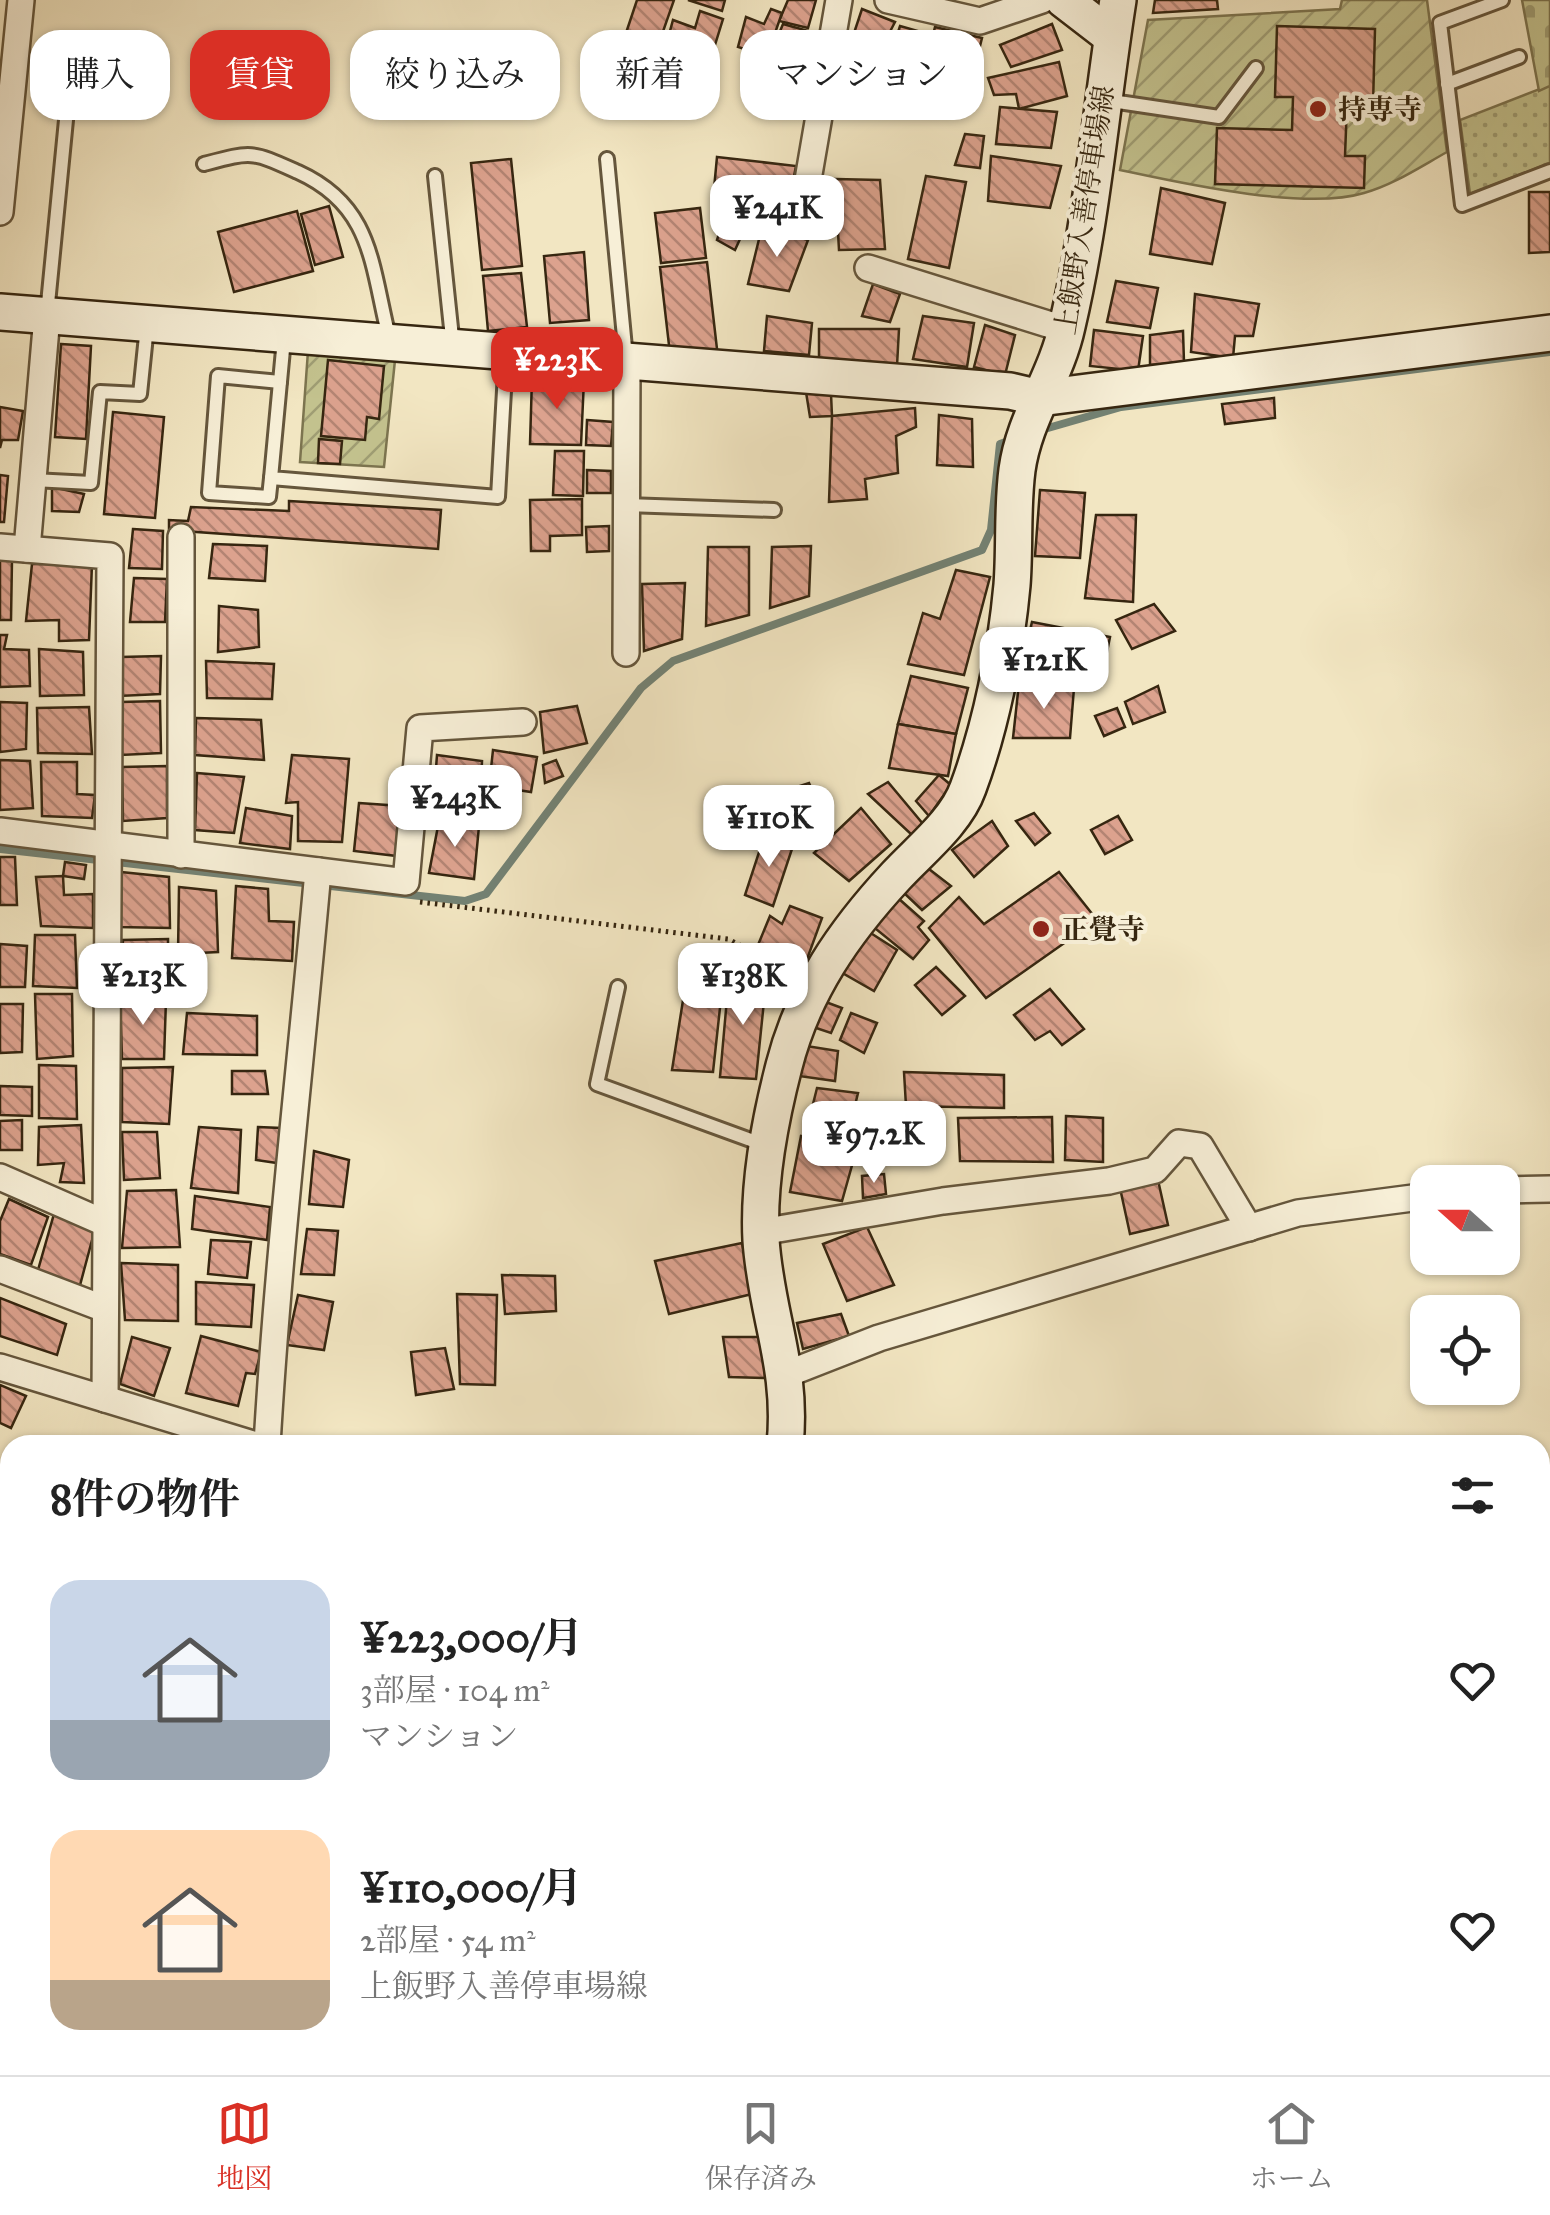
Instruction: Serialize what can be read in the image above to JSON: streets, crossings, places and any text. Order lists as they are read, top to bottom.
{
  "streets": {
    "street": ["上飯野入善停車場線"]
  },
  "places": ["持専寺", "正覺寺"],
  "north": "left",
  "page": {
    "chip": [
      "購入",
      "賃貸",
      "絞り込み",
      "新着",
      "マンション"
    ],
    "price": [
      "¥241K",
      "¥223K",
      "¥121K",
      "¥243K",
      "¥110K",
      "¥213K",
      "¥138K",
      "¥97.2K"
    ],
    "heading": "8件の物件",
    "list": [
      {
        "name": "¥223,000/月",
        "note": "3部屋 · 104 m² · マンション"
      },
      {
        "name": "¥110,000/月",
        "note": "2部屋 · 54 m² · 上飯野入善停車場線"
      }
    ],
    "tabs": ["地図", "保存済み", "ホーム"]
  }
}
